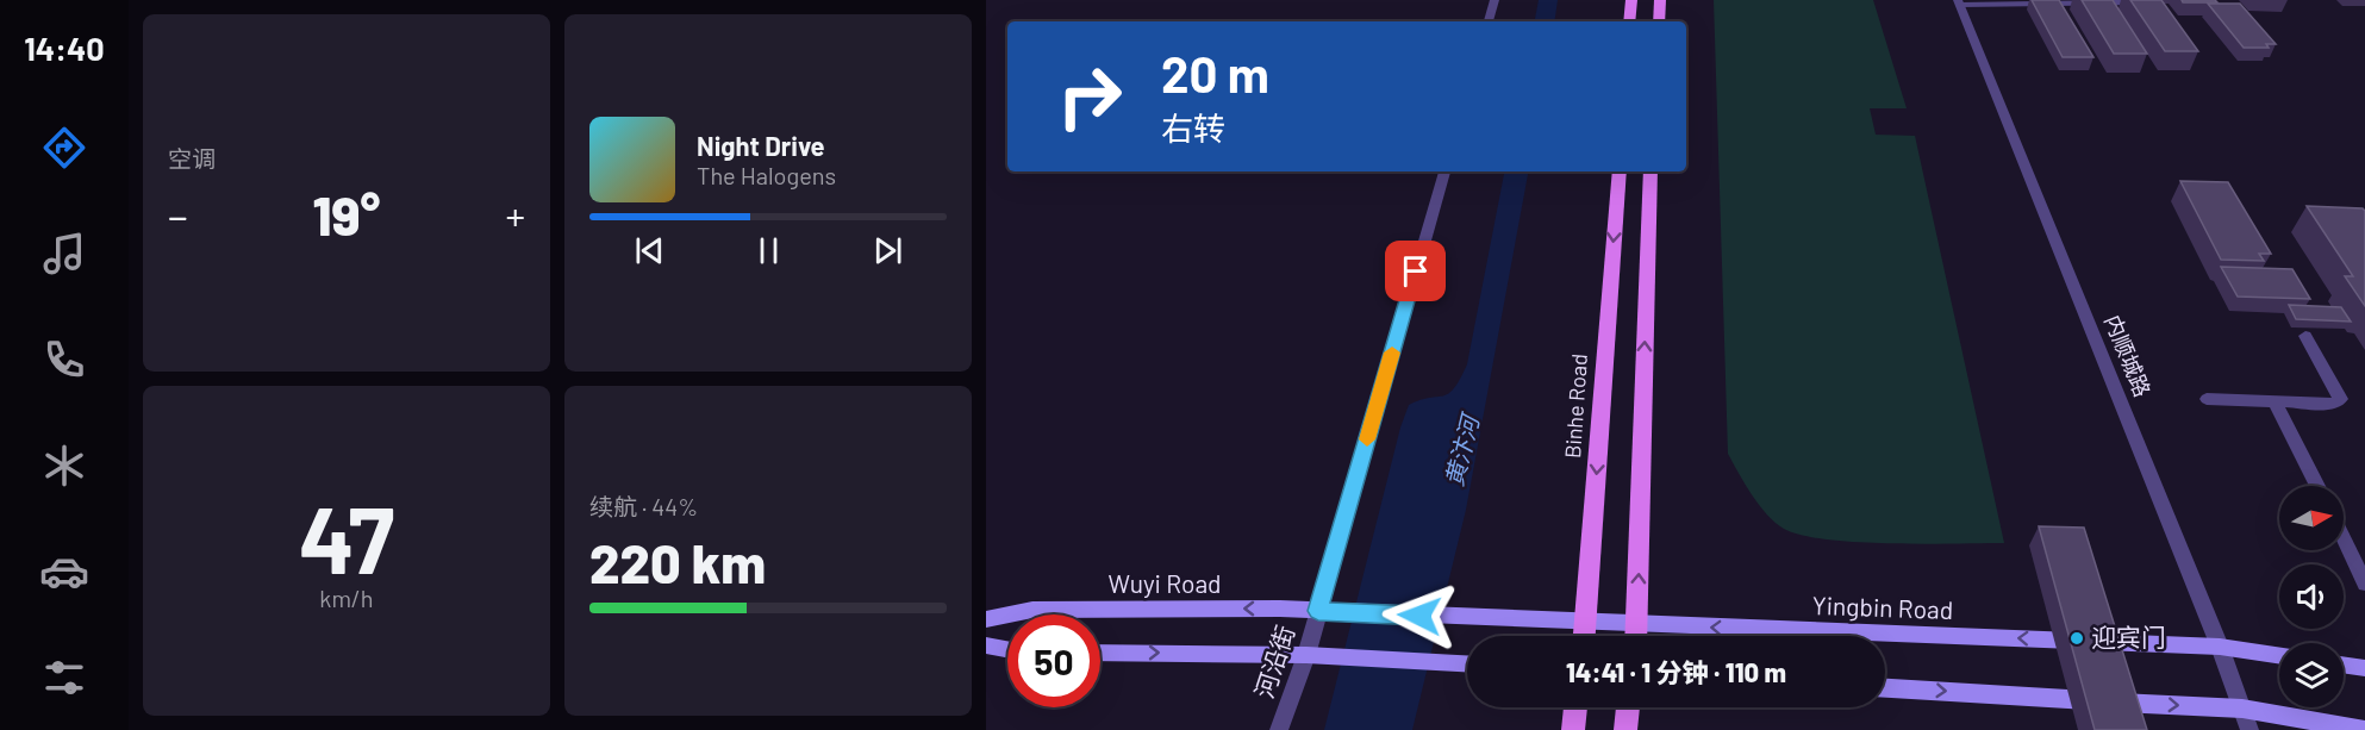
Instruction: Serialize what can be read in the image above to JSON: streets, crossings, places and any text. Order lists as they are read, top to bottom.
{
  "streets": {
    "main road": ["Binhe Road", "Wuyi Road", "Yingbin Road"],
    "street": ["内顺城路", "河沿街"]
  },
  "crossings": [
    ["内顺城路", "Yingbin Road"],
    ["Binhe Road", "Yingbin Road"],
    ["Wuyi Road", "Yingbin Road"],
    ["Wuyi Road", "河沿街"]
  ],
  "water": ["黄汴河"],
  "places": ["迎宾门"],
  "north": "right",
  "page": {
    "tabs": "14:40",
    "tile": [
      "空调",
      ["47", "km/h"],
      ["续航 · 44%", "220 km"]
    ],
    "turn": ["20 m", "右转"],
    "song": ["Night Drive", "The Halogens"],
    "heat": ["−", "19°", "+"],
    "limit": "50",
    "trip": "14:41 · 1 分钟 · 110 m"
  }
}
